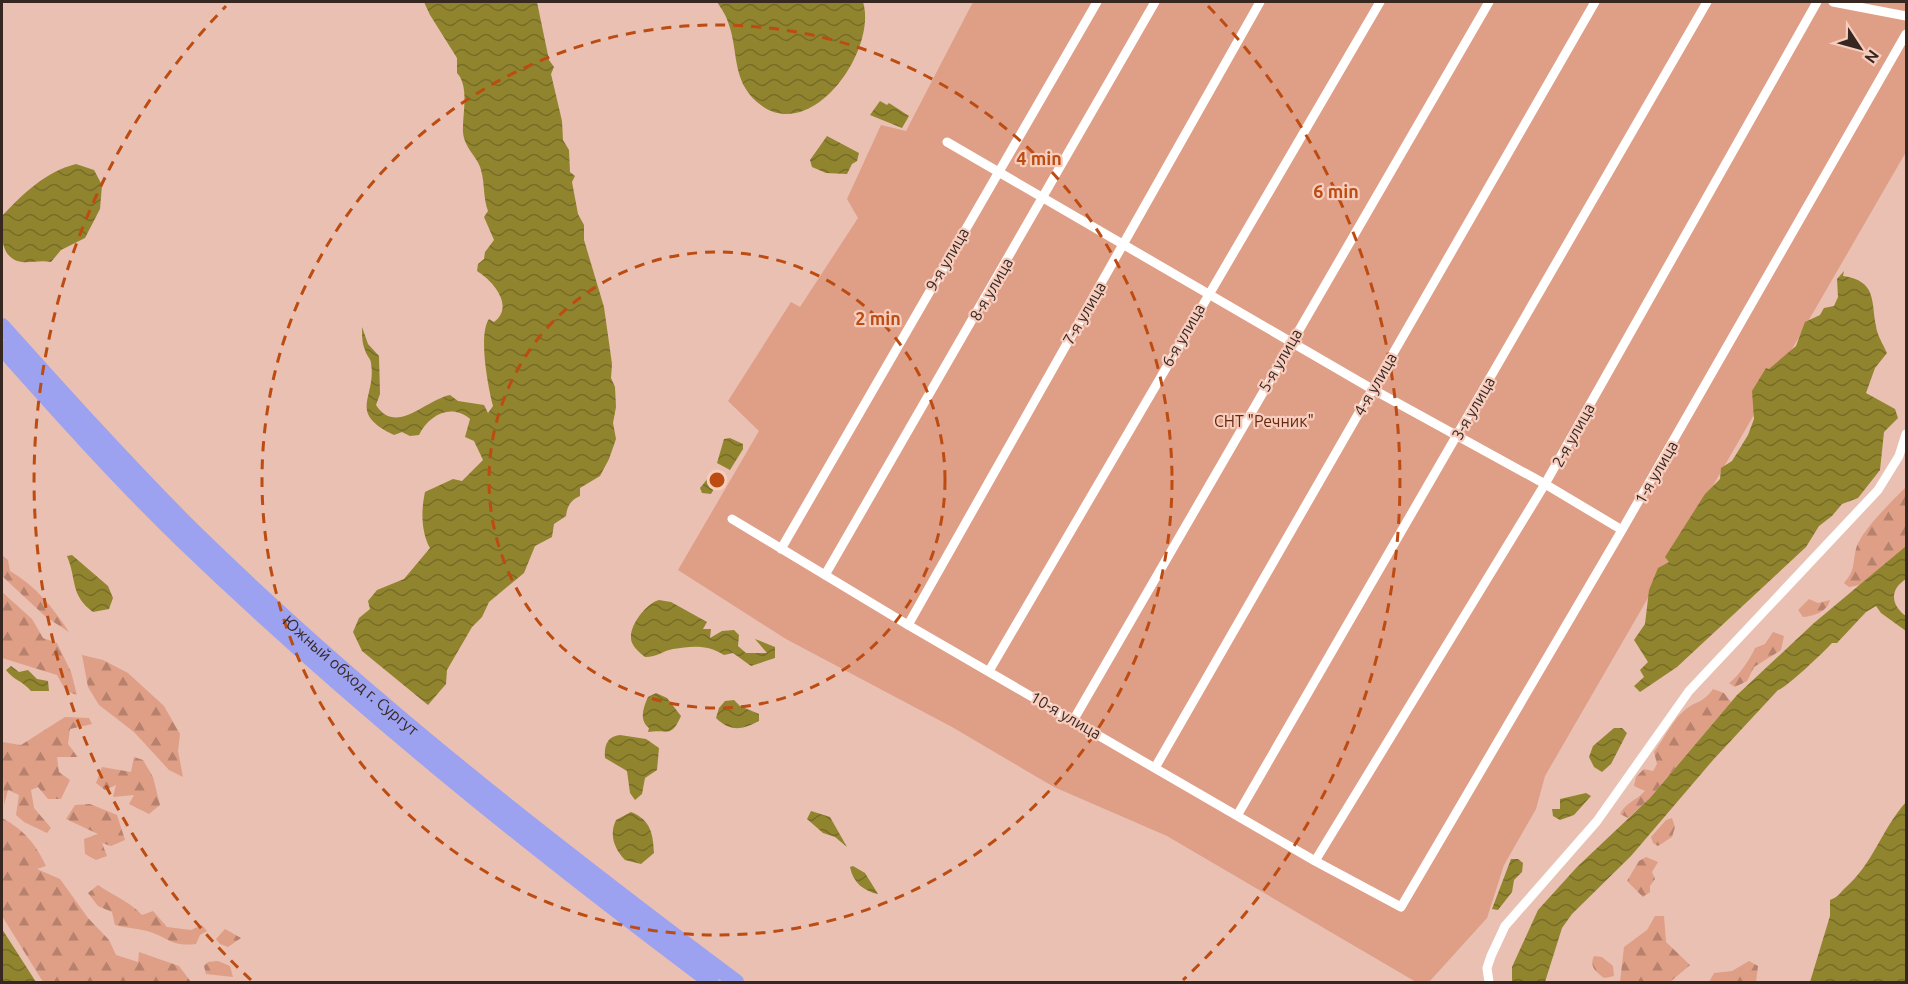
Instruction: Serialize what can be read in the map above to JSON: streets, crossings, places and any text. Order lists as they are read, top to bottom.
{
  "streets": {
    "highway": ["Южный обход г. Сургут"],
    "street": [
      "9-я улица",
      "8-я улица",
      "7-я улица",
      "6-я улица",
      "5-я улица",
      "4-я улица",
      "3-я улица",
      "2-я улица",
      "1-я улица",
      "10-я улица"
    ]
  },
  "crossings": [
    ["9-я улица", "10-я улица"],
    ["8-я улица", "10-я улица"],
    ["7-я улица", "10-я улица"],
    ["6-я улица", "10-я улица"],
    ["5-я улица", "10-я улица"],
    ["4-я улица", "10-я улица"],
    ["3-я улица", "10-я улица"],
    ["2-я улица", "10-я улица"],
    ["1-я улица", "10-я улица"]
  ],
  "parks": ["СНТ \"Речник\""],
  "north": "bottom right",
  "rings": ["4 min", "6 min", "2 min"]
}
